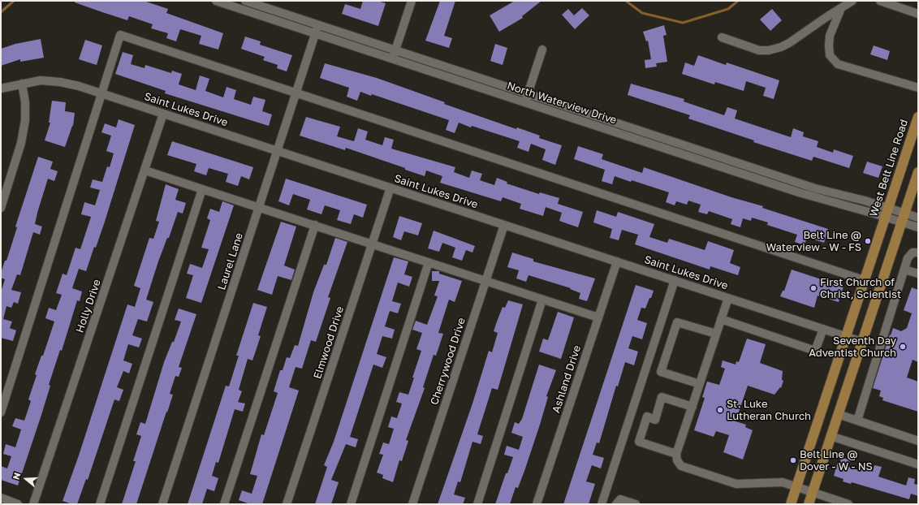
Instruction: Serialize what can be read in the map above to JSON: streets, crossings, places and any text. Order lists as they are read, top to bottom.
{
  "streets": {
    "main road": ["West Belt Line Road"],
    "street": [
      "North Waterview Drive",
      "Saint Lukes Drive",
      "Laurel Lane",
      "Holly Drive",
      "Elmwood Drive",
      "Cherrywood Drive",
      "Ashland Drive"
    ]
  },
  "crossings": [
    ["North Waterview Drive", "West Belt Line Road"],
    ["North Waterview Drive", "Laurel Lane"],
    ["Saint Lukes Drive", "West Belt Line Road"],
    ["Saint Lukes Drive", "Laurel Lane"],
    ["Saint Lukes Drive", "Holly Drive"],
    ["Saint Lukes Drive", "Elmwood Drive"],
    ["Saint Lukes Drive", "Cherrywood Drive"],
    ["Saint Lukes Drive", "Ashland Drive"]
  ],
  "places": [
    "Belt Line @ Waterview - W - FS",
    "First Church of Christ, Scientist",
    "Seventh Day Adventist Church",
    "St. Luke Lutheran Church",
    "Belt Line @ Dover - W - NS"
  ],
  "north": "left"
}
